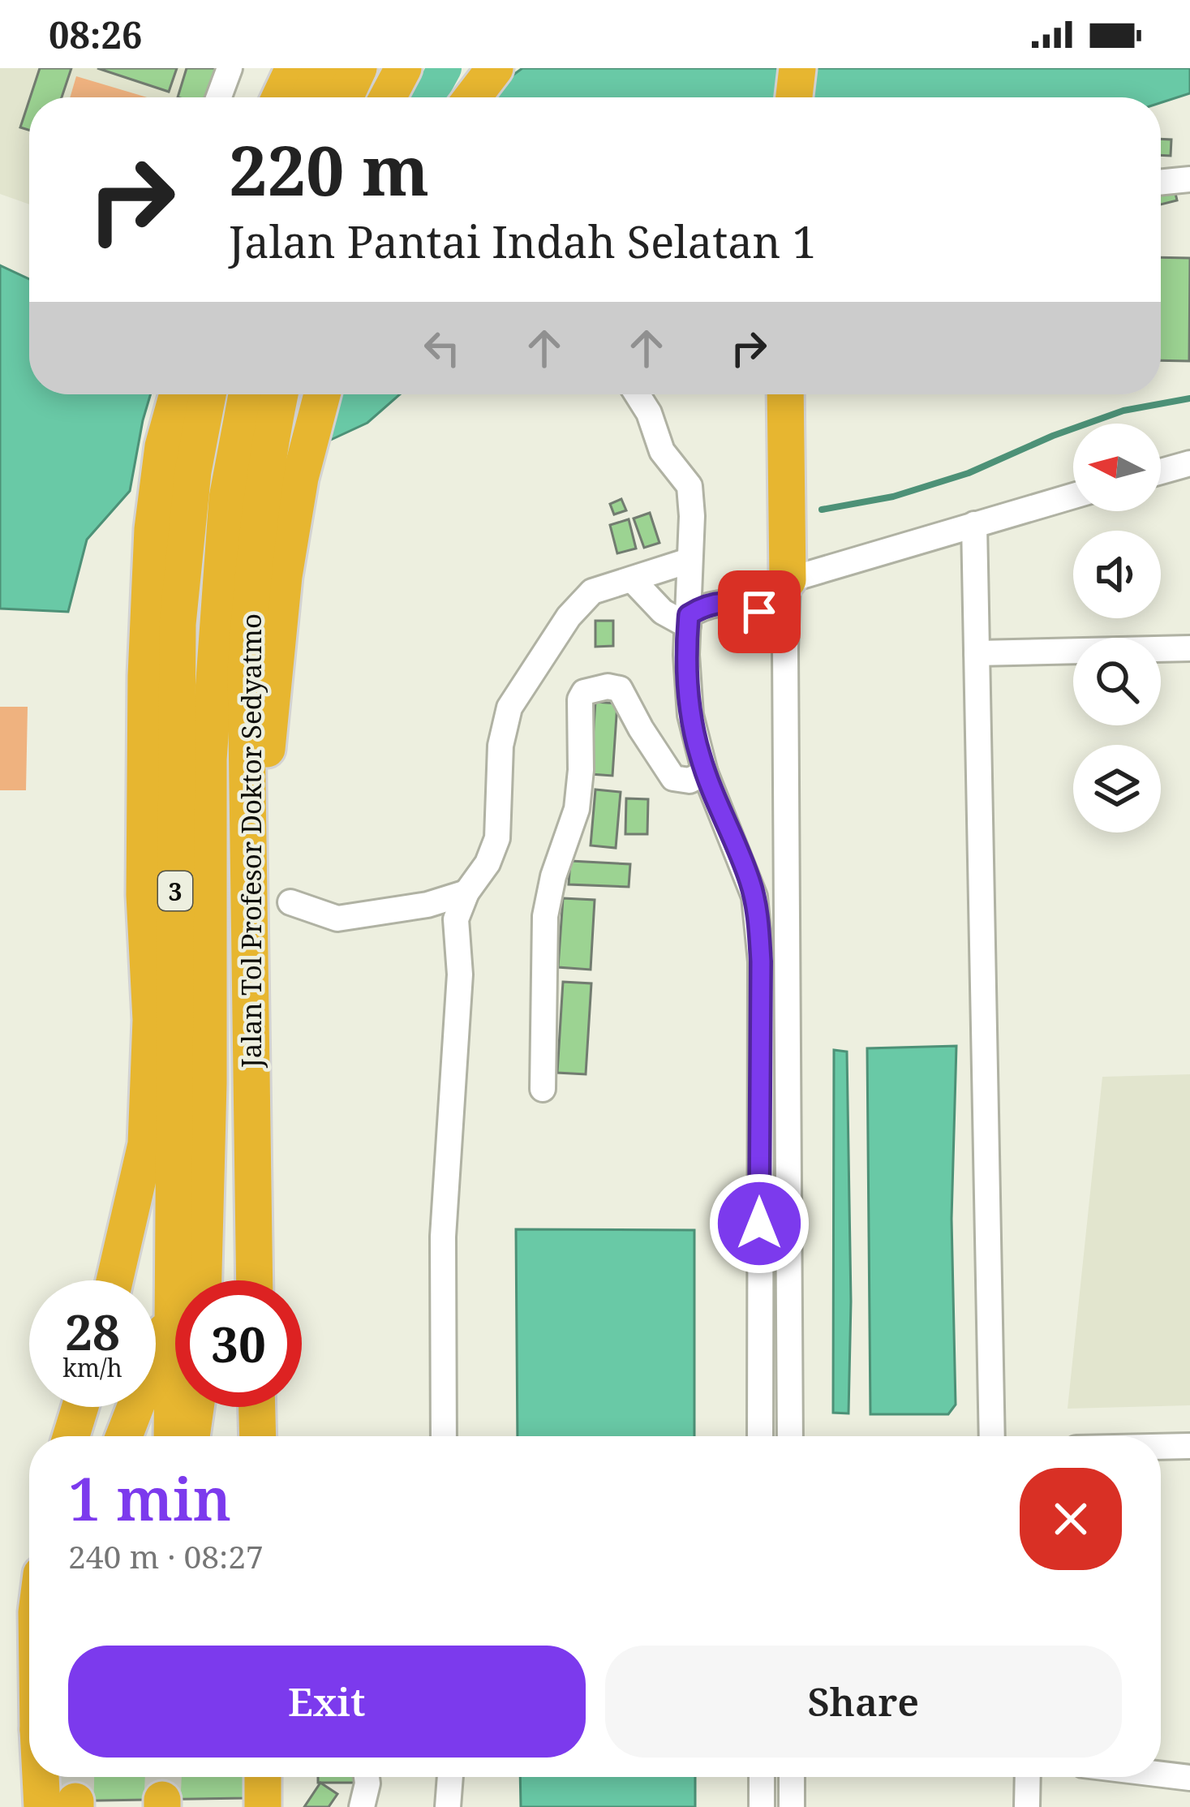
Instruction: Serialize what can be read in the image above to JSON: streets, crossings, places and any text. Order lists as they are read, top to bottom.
{
  "streets": {
    "highway": ["Jalan Tol Profesor Doktor Sedyatmo", "3"]
  },
  "north": "left",
  "page": {
    "status": "08:26",
    "turn": ["220 m", "Jalan Pantai Indah Selatan 1"],
    "speed": "28 km/h",
    "limit": "30",
    "heading": ["1 min", "240 m · 08:27"],
    "buttons": ["Exit", "Share"]
  }
}
